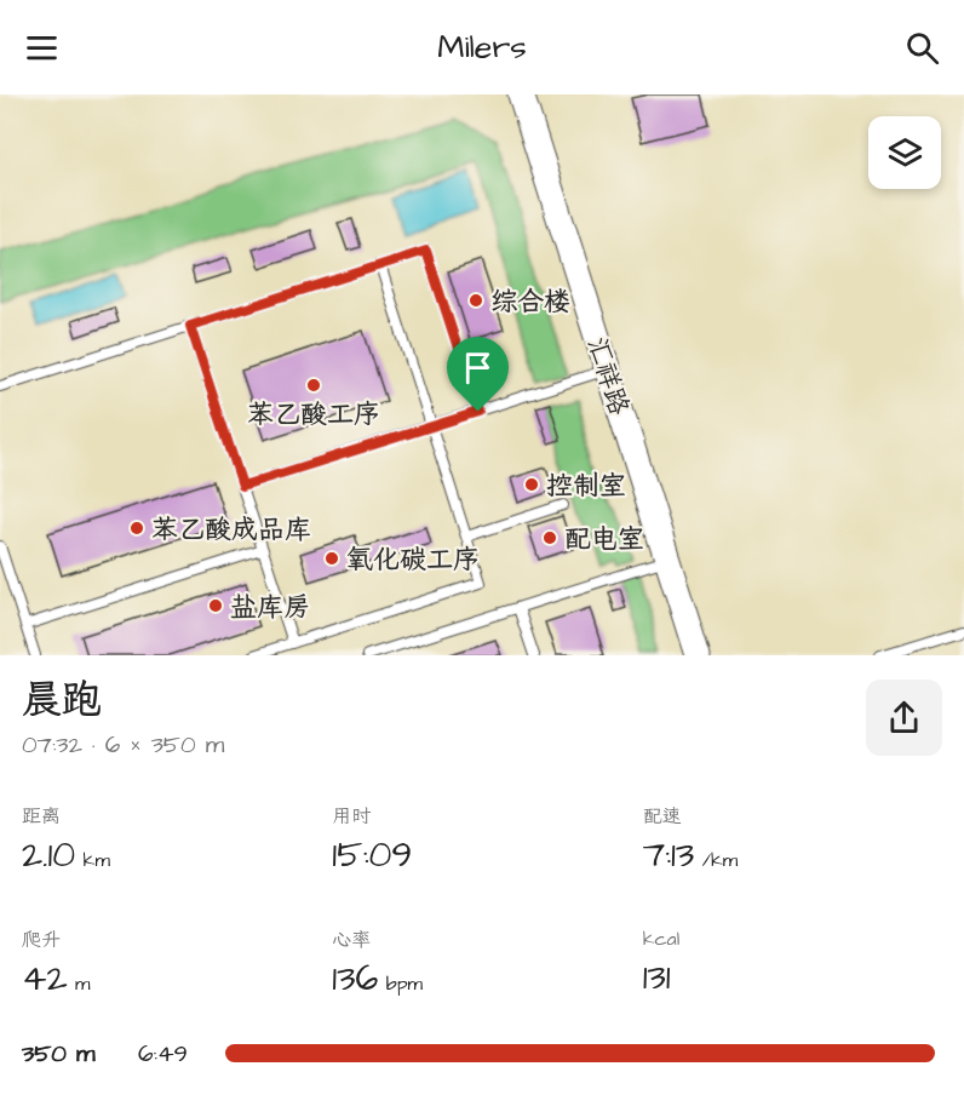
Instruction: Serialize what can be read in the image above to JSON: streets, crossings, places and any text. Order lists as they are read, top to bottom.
{
  "streets": {
    "main road": ["汇祥路"]
  },
  "places": [
    "综合楼",
    "苯乙酸工序",
    "控制室",
    "苯乙酸成品库",
    "配电室",
    "氧化碳工序",
    "盐库房"
  ],
  "page": {
    "header": "Milers",
    "heading": ["晨跑", "07:32 · 6 × 350 m"],
    "stats": [
      ["距离", "2.10 km"],
      ["用时", "15:09"],
      ["配速", "7:13 /km"],
      ["爬升", "42 m"],
      ["心率", "136 bpm"],
      ["kcal", "131"]
    ],
    "list": [
      {
        "name": "350 m",
        "note": "6:49"
      }
    ]
  }
}
